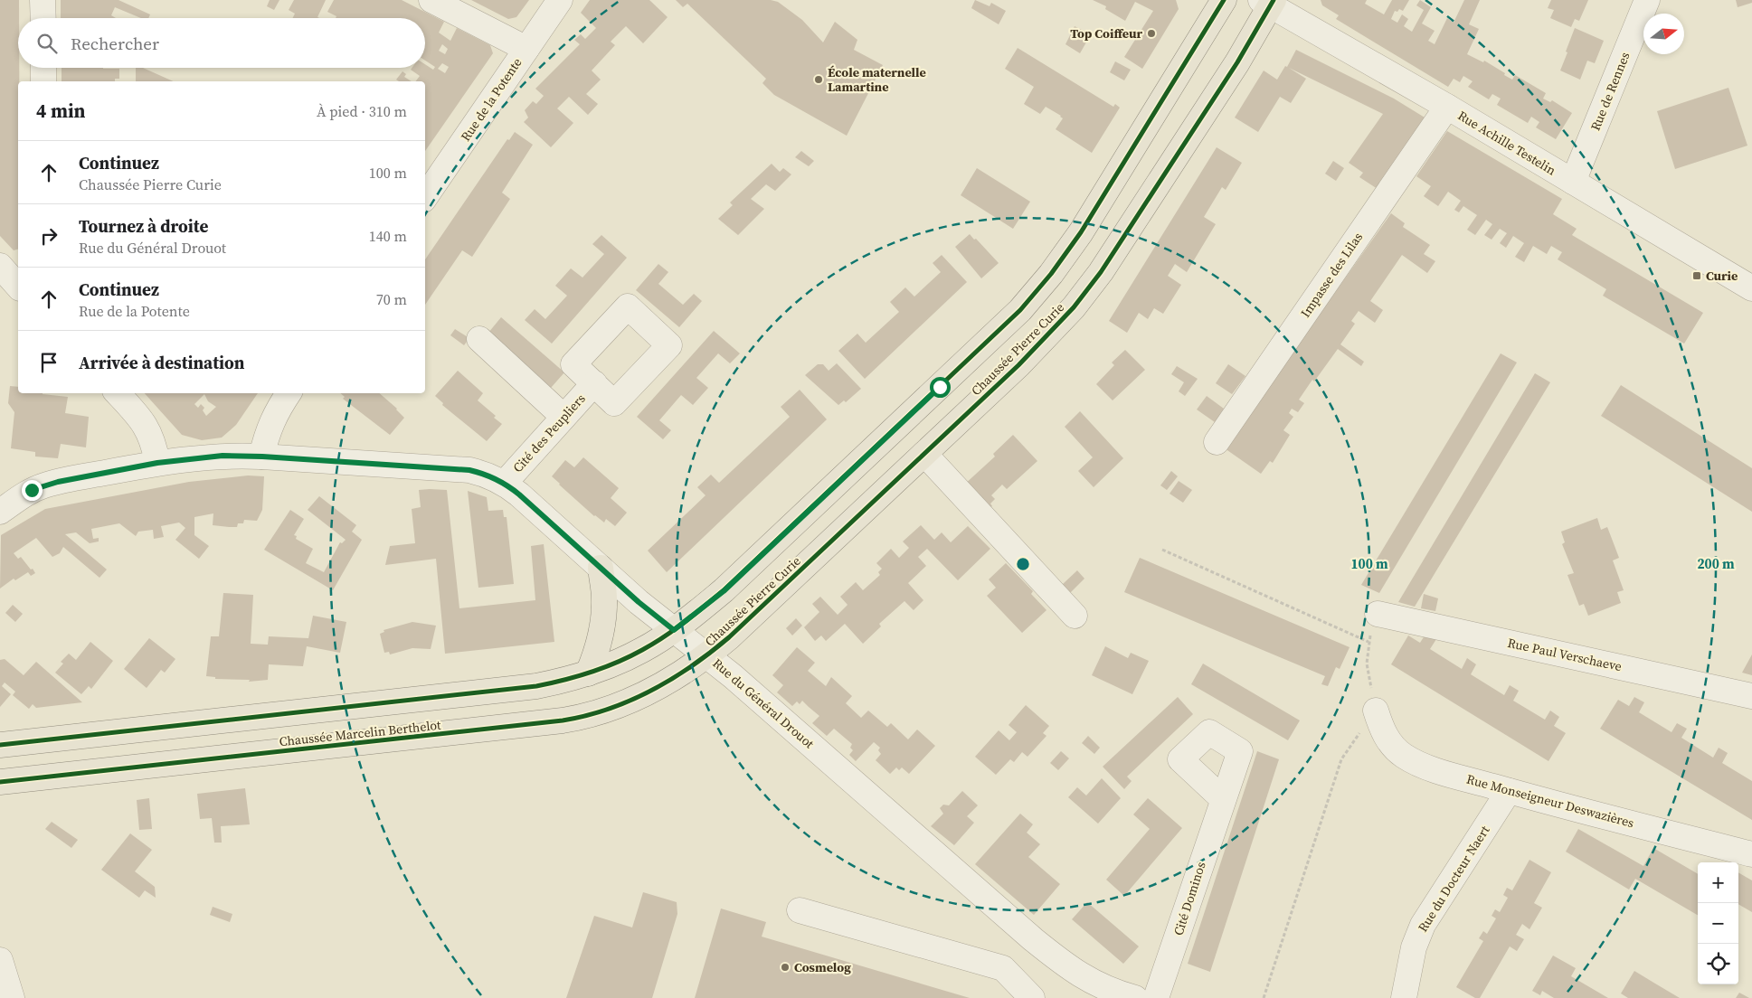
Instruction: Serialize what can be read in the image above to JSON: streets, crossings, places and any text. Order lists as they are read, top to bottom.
{
  "streets": {
    "main road": ["Chaussée Pierre Curie", "Chaussée Marcelin Berthelot"],
    "street": [
      "Rue de Rennes",
      "Rue de la Potente",
      "Rue Achille Testelin",
      "Impasse des Lilas",
      "Cité des Peupliers",
      "Rue Paul Verschaeve",
      "Rue du Général Drouot",
      "Rue Monseigneur Deswazières",
      "Rue du Docteur Naert",
      "Cité Dominos"
    ]
  },
  "crossings": [
    ["Rue de Rennes", "Rue Achille Testelin"],
    ["Rue Achille Testelin", "Impasse des Lilas"],
    ["Rue Achille Testelin", "Chaussée Pierre Curie"],
    ["Chaussée Pierre Curie", "Rue du Général Drouot"],
    ["Chaussée Pierre Curie", "Chaussée Marcelin Berthelot"],
    ["Cité des Peupliers", "Rue du Général Drouot"],
    ["Rue du Général Drouot", "Chaussée Marcelin Berthelot"],
    ["Rue Monseigneur Deswazières", "Rue du Docteur Naert"]
  ],
  "places": {
    "other": ["Top Coiffeur", "École maternelle Lamartine", "Cosmelog"],
    "transit": ["Curie"]
  },
  "north": "right",
  "page": {
    "search": "Rechercher",
    "heading": ["4 min", "À pied · 310 m"],
    "list": [
      ["Continuez", "Chaussée Pierre Curie", "100 m"],
      ["Tournez à droite", "Rue du Général Drouot", "140 m"],
      ["Continuez", "Rue de la Potente", "70 m"],
      "Arrivée à destination"
    ],
    "map_buttons": ["+", "−"]
  },
  "rings": ["100 m", "200 m"]
}
